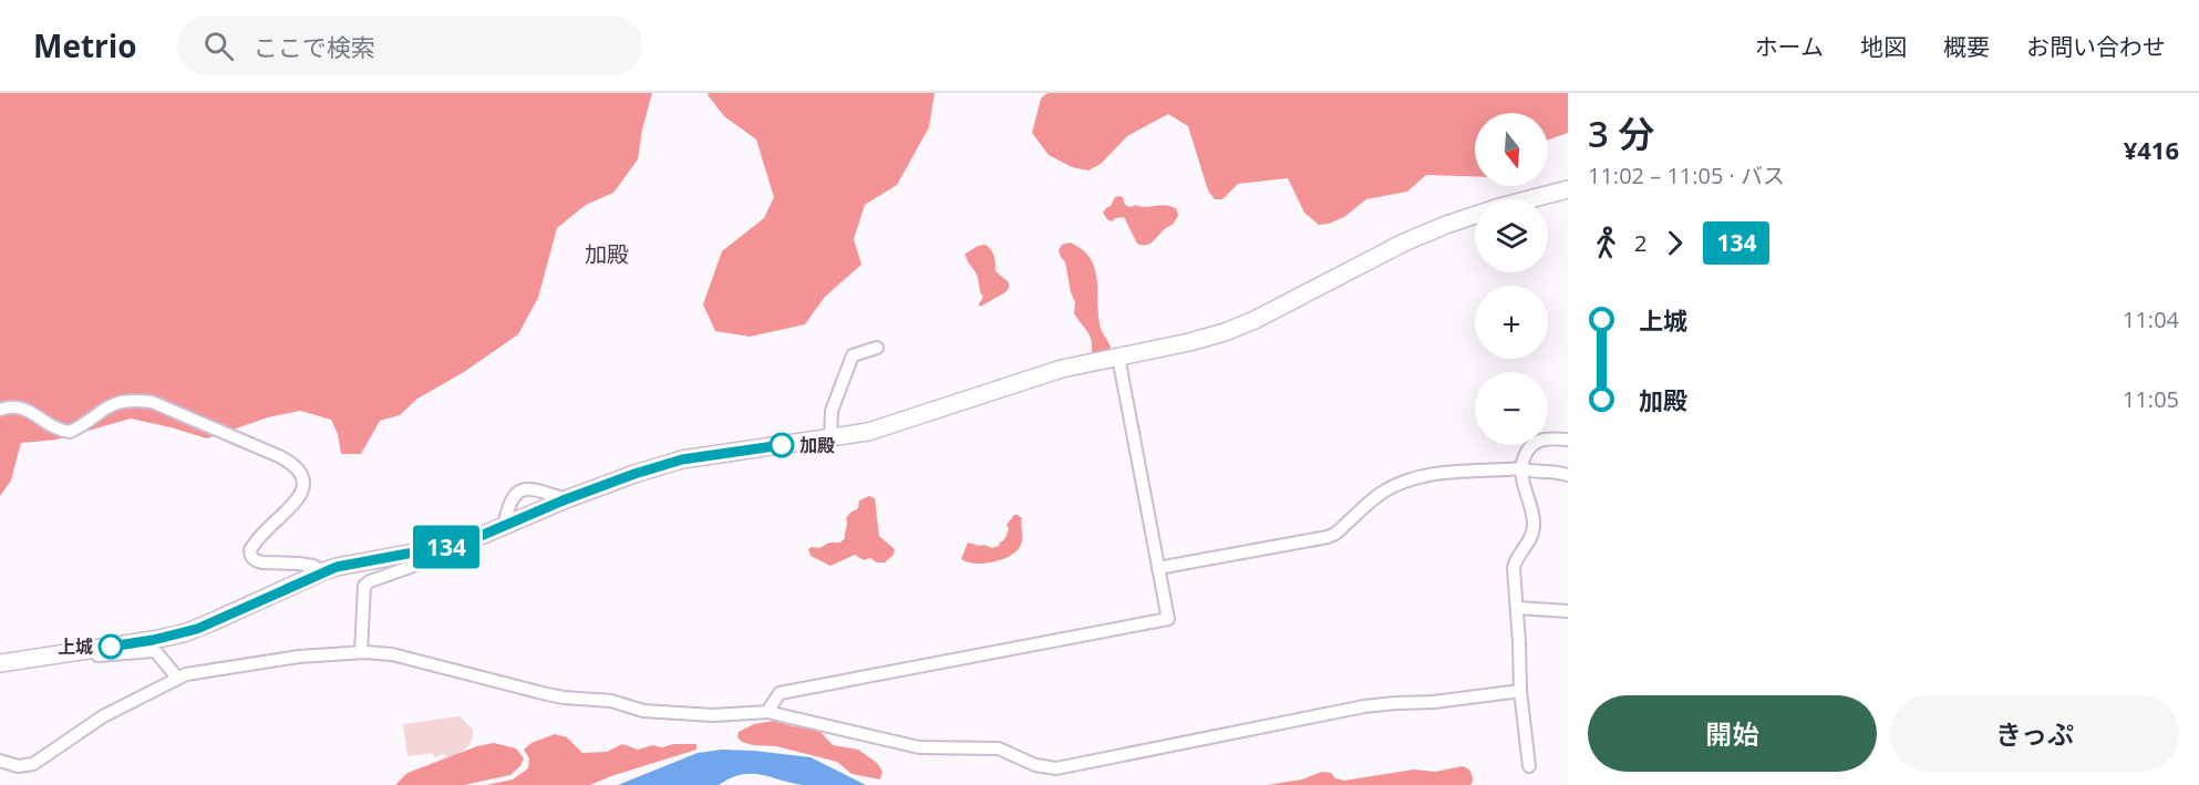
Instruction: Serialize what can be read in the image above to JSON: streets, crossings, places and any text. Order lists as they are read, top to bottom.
{
  "districts": ["加殿"],
  "places": ["加殿", "上城"],
  "lines": ["bus line 134"],
  "north": "bottom",
  "page": {
    "header": "Metrio",
    "search": "ここで検索",
    "nav": [
      "ホーム",
      "地図",
      "概要",
      "お問い合わせ"
    ],
    "on_map": "134",
    "heading": ["3 分", "11:02 – 11:05 · バス", "¥416"],
    "map_buttons": ["+", "−"],
    "legs": ["2", "134"],
    "list": [
      {
        "name": "上城",
        "value": "11:04"
      },
      {
        "name": "加殿",
        "value": "11:05"
      }
    ],
    "buttons": ["開始", "きっぷ"]
  }
}
